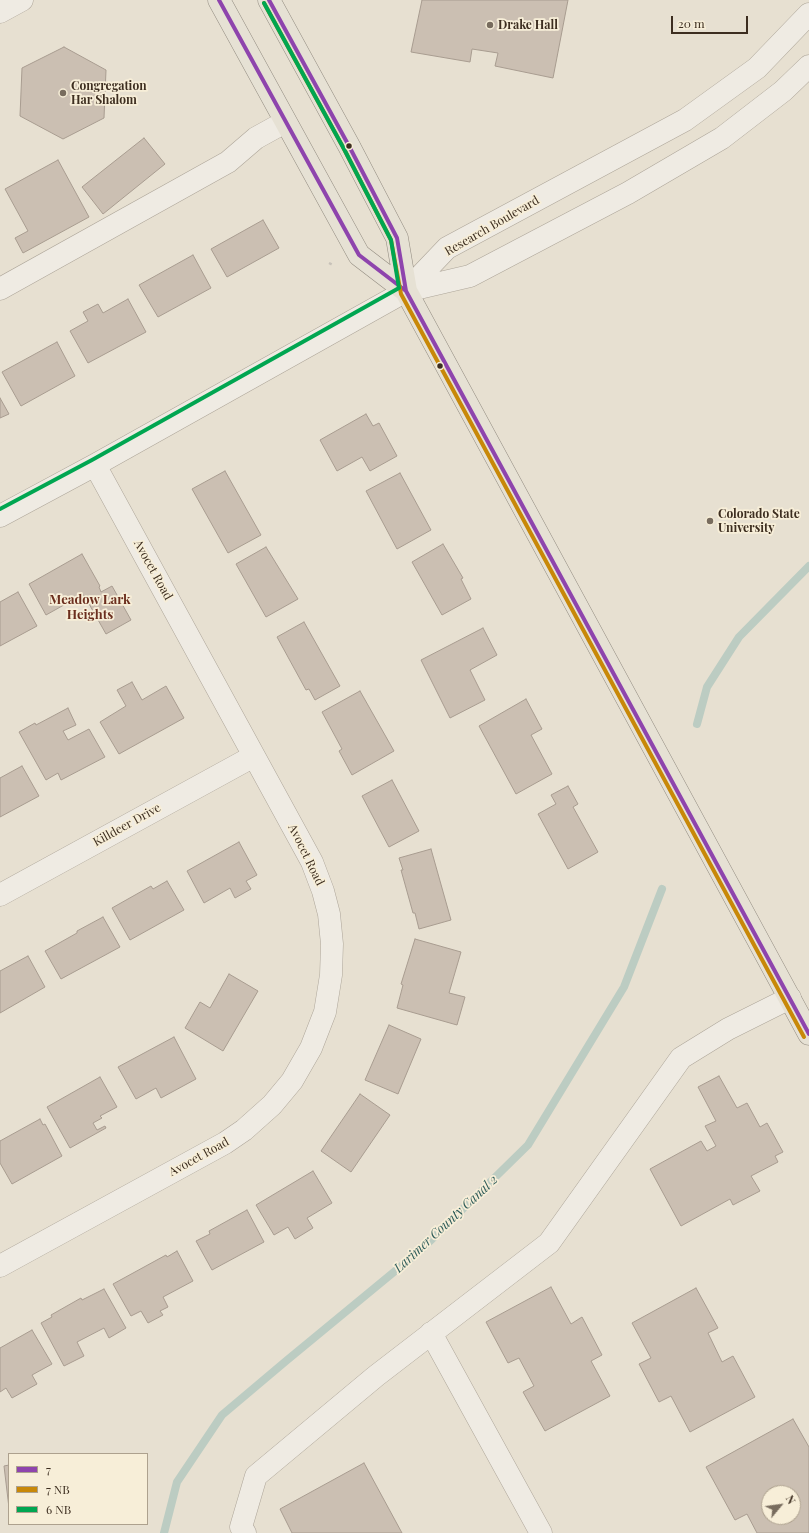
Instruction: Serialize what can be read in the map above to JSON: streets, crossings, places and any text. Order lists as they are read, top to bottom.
{
  "streets": {
    "street": ["Research Boulevard", "Avocet Road", "Killdeer Drive"]
  },
  "crossings": [
    ["Avocet Road", "Killdeer Drive"]
  ],
  "districts": ["Meadow Lark Heights"],
  "water": ["Larimer County Canal 2"],
  "places": ["Drake Hall", "Congregation Har Shalom", "Colorado State University"],
  "lines": ["transit line 7"],
  "legend": ["7", "7 NB", "6 NB"],
  "scale_bar": "20 m",
  "north": "top right"
}
